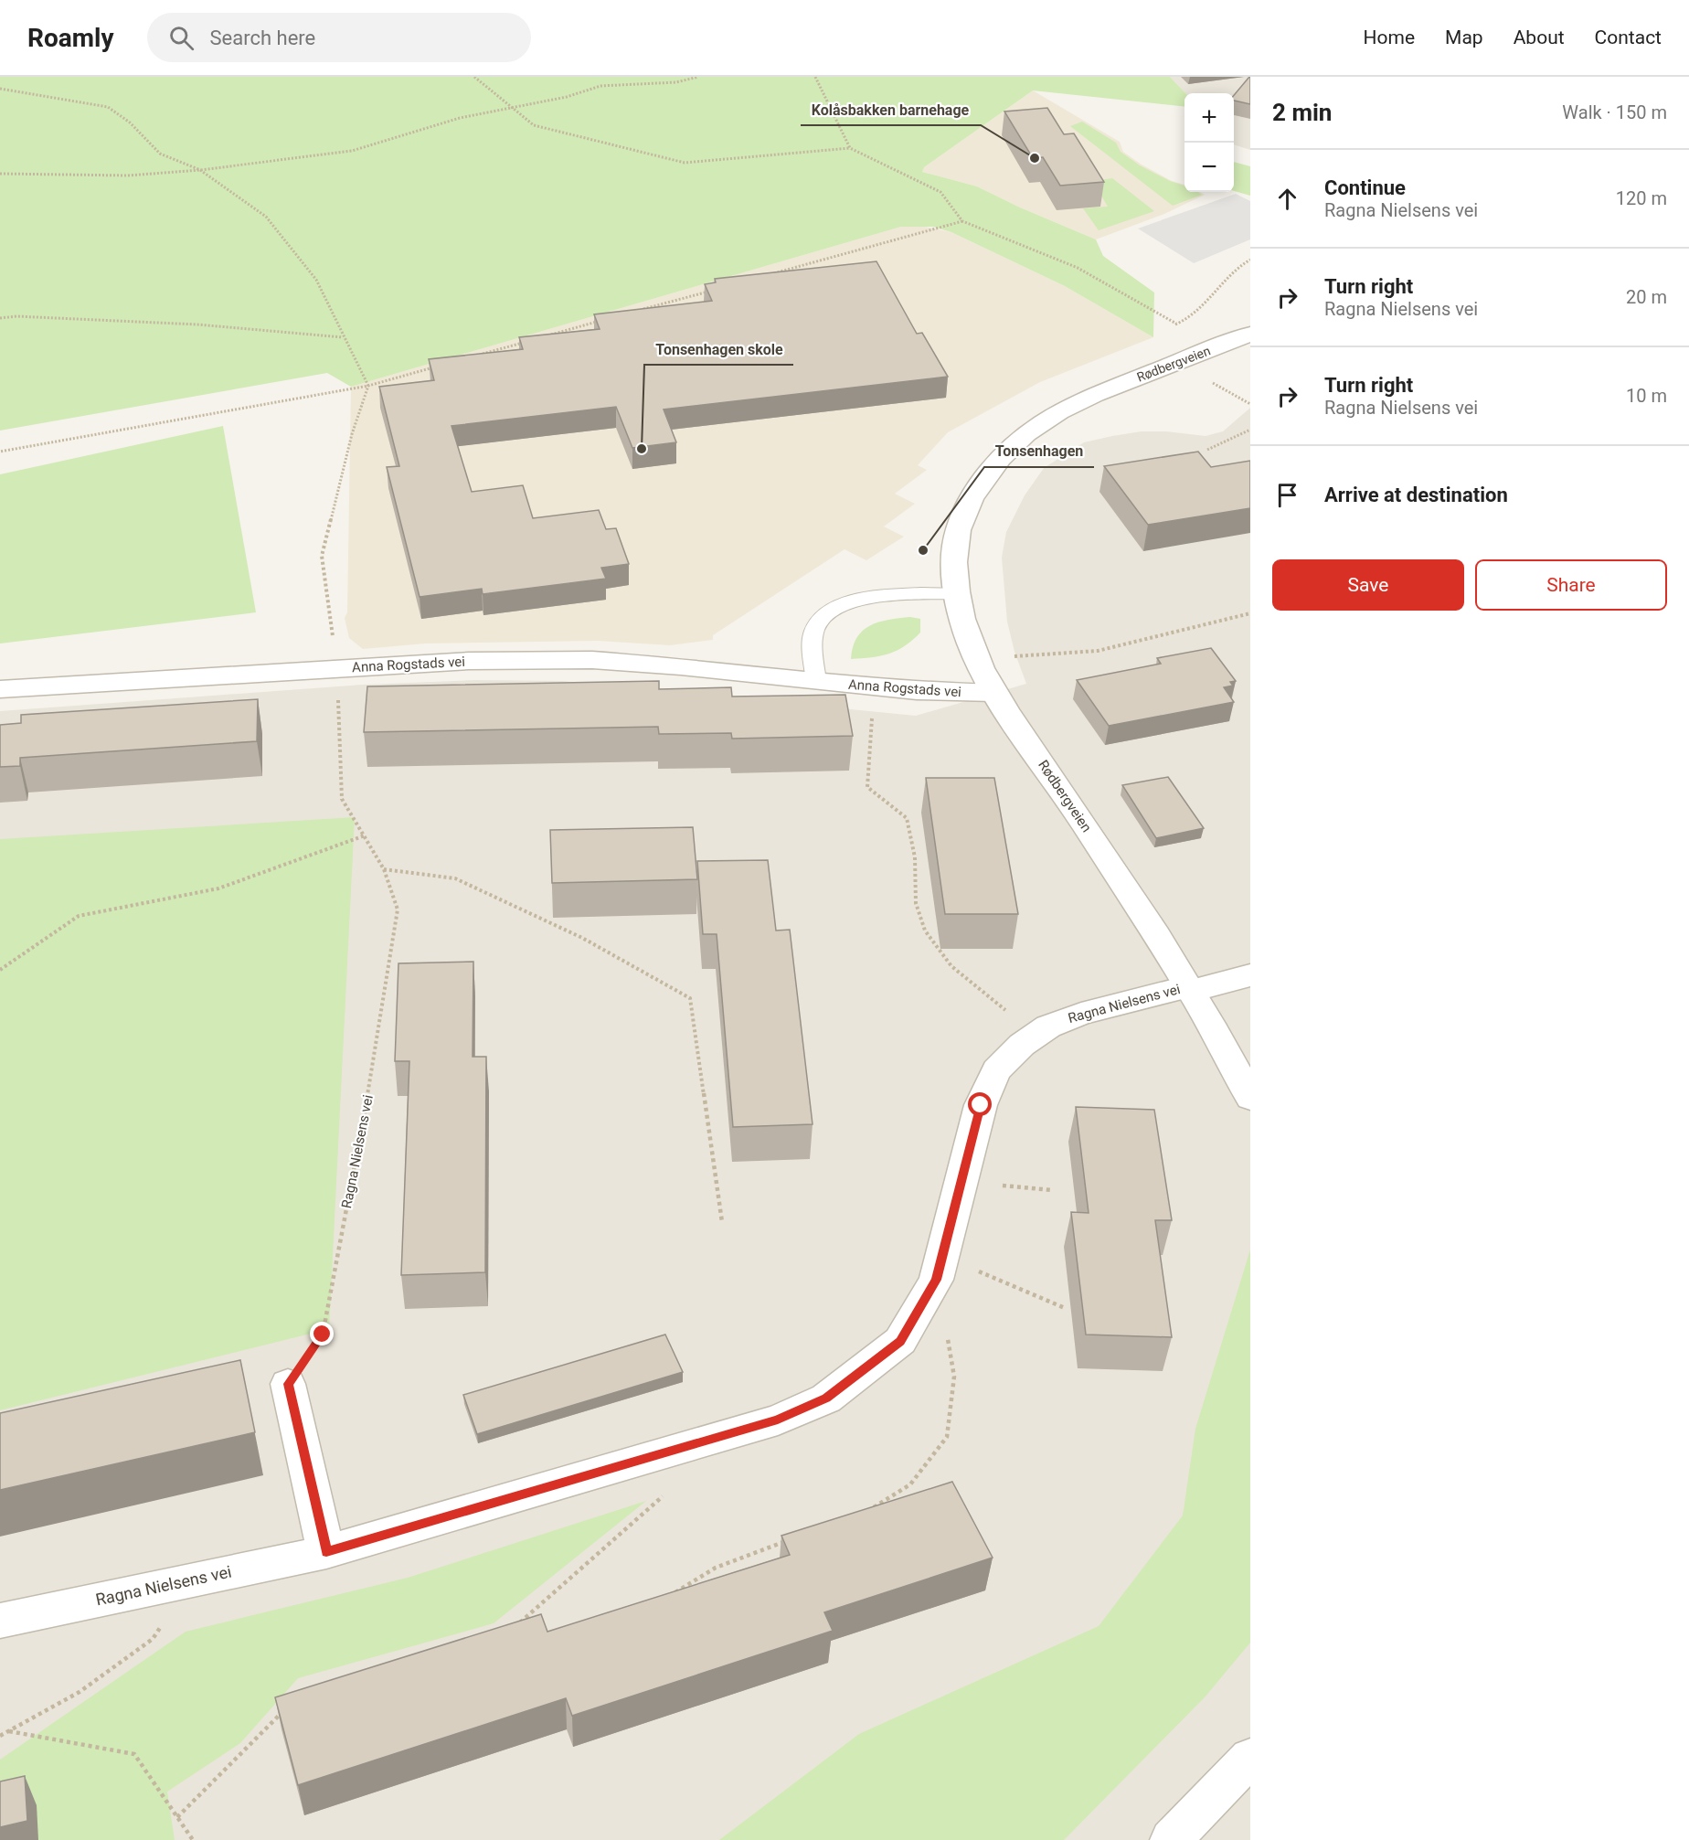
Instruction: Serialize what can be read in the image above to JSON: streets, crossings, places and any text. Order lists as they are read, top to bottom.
{
  "streets": {
    "street": ["Rødbergveien", "Anna Rogstads vei", "Ragna Nielsens vei"]
  },
  "crossings": [
    ["Rødbergveien", "Anna Rogstads vei"],
    ["Rødbergveien", "Ragna Nielsens vei"]
  ],
  "places": ["Kolåsbakken barnehage", "Tonsenhagen skole", "Tonsenhagen"],
  "page": {
    "header": "Roamly",
    "search": "Search here",
    "nav": [
      "Home",
      "Map",
      "About",
      "Contact"
    ],
    "heading": ["2 min", "Walk · 150 m"],
    "map_buttons": ["+", "−"],
    "list": [
      ["Continue", "Ragna Nielsens vei", "120 m"],
      ["Turn right", "Ragna Nielsens vei", "20 m"],
      ["Turn right", "Ragna Nielsens vei", "10 m"],
      "Arrive at destination"
    ],
    "buttons": ["Save", "Share"]
  }
}
